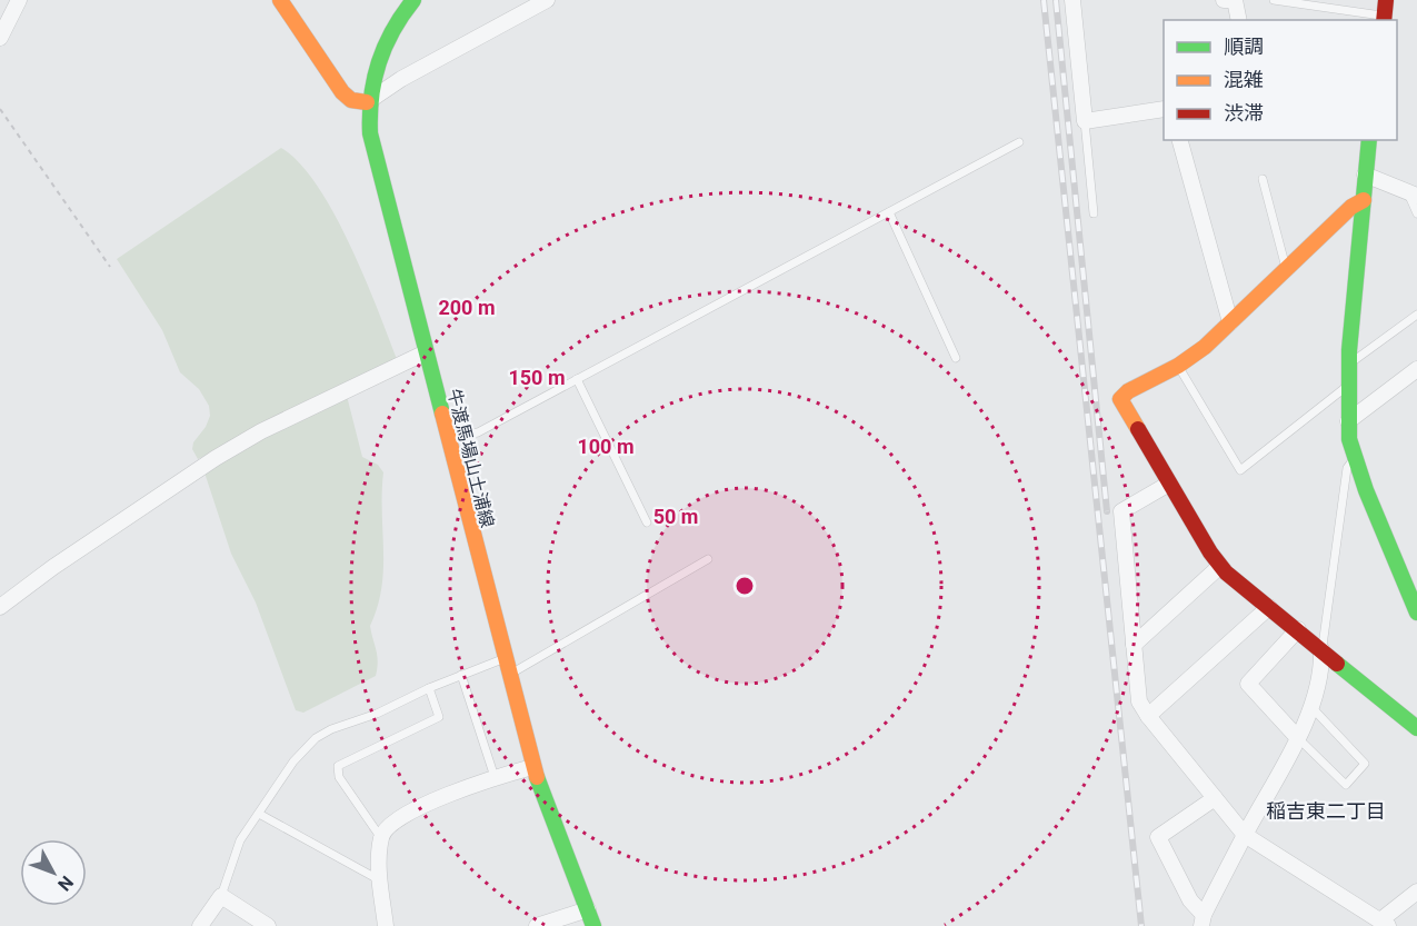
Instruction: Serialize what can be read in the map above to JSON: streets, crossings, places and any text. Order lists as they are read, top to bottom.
{
  "streets": {
    "street": ["牛渡馬場山土浦線"]
  },
  "districts": ["稲吉東二丁目"],
  "legend": ["順調", "混雑", "渋滞"],
  "north": "bottom right",
  "rings": [
    "200 m",
    "150 m",
    "100 m",
    "50 m"
  ]
}
